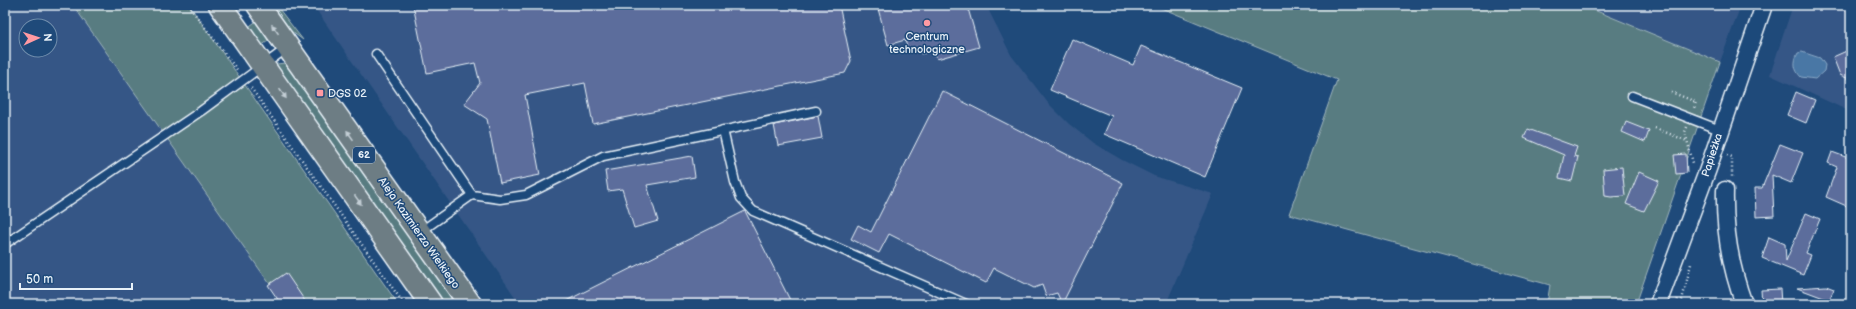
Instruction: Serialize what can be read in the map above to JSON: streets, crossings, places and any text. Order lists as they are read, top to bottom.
{
  "streets": {
    "main road": ["62", "Aleja Kazimierza Wielkiego"],
    "street": ["Papieżka"]
  },
  "places": {
    "other": ["Centrum technologiczne"],
    "transit": ["DGS 02"]
  },
  "scale_bar": "50 m",
  "north": "right"
}
